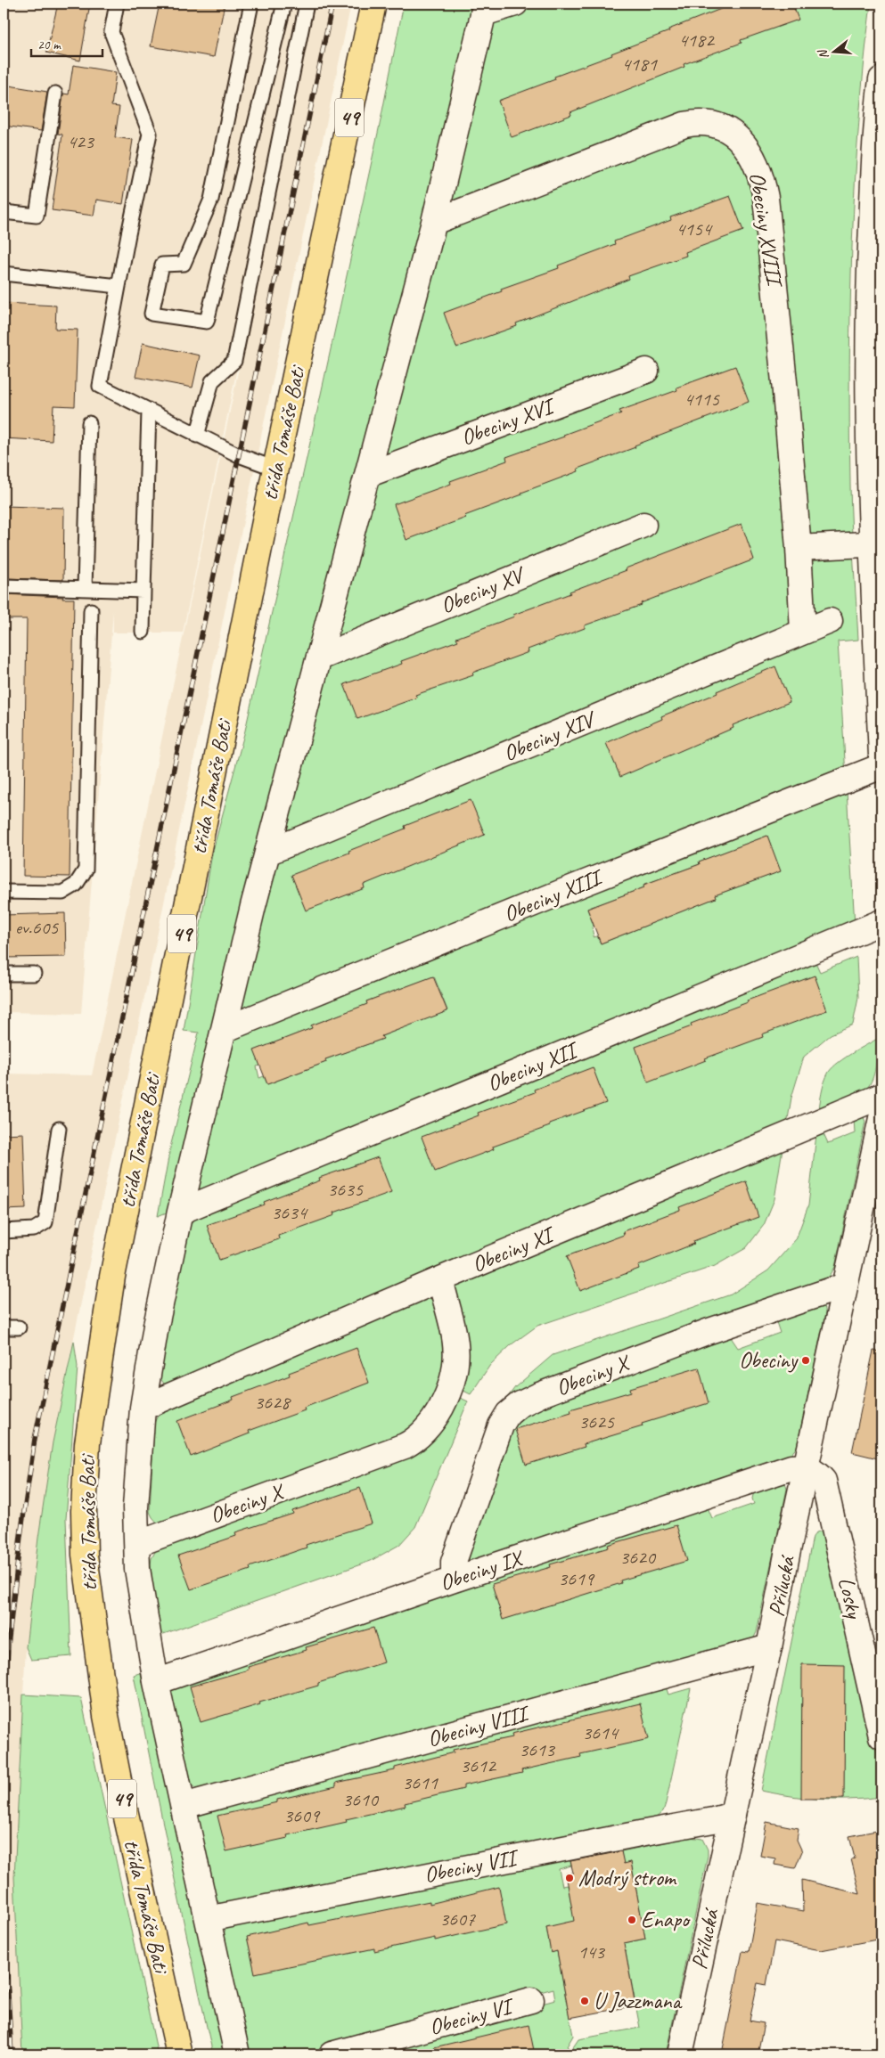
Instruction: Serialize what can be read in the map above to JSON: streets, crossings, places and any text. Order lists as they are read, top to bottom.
{
  "streets": {
    "main road": ["49", "třída Tomáše Bati"],
    "street": [
      "Obeciny XVIII",
      "Obeciny XVI",
      "Obeciny XV",
      "Obeciny XIV",
      "Obeciny XIII",
      "Obeciny XII",
      "Obeciny XI",
      "Obeciny X",
      "Obeciny IX",
      "Přílucká",
      "Losky",
      "Obeciny VIII",
      "Obeciny VII",
      "Obeciny VI"
    ]
  },
  "crossings": [
    ["Obeciny XVIII", "Obeciny XIV"],
    ["Obeciny XI", "Obeciny X"],
    ["Obeciny X", "Obeciny IX"],
    ["Obeciny X", "Přílucká"],
    ["Obeciny IX", "Přílucká"],
    ["Obeciny IX", "Losky"],
    ["Přílucká", "Losky"],
    ["Přílucká", "Obeciny VIII"],
    ["Přílucká", "Obeciny VII"]
  ],
  "places": [
    "Obeciny",
    "Modrý strom",
    "Enapo",
    "U Jazzmana"
  ],
  "house_numbers": [
    "4182",
    "4181",
    "423",
    "4154",
    "4115",
    "ev.605",
    "3635",
    "3634",
    "3628",
    "3625",
    "3620",
    "3619",
    "3614",
    "3613",
    "3612",
    "3611",
    "3610",
    "3609",
    "3607",
    "143"
  ],
  "scale_bar": "20 m",
  "north": "left"
}
